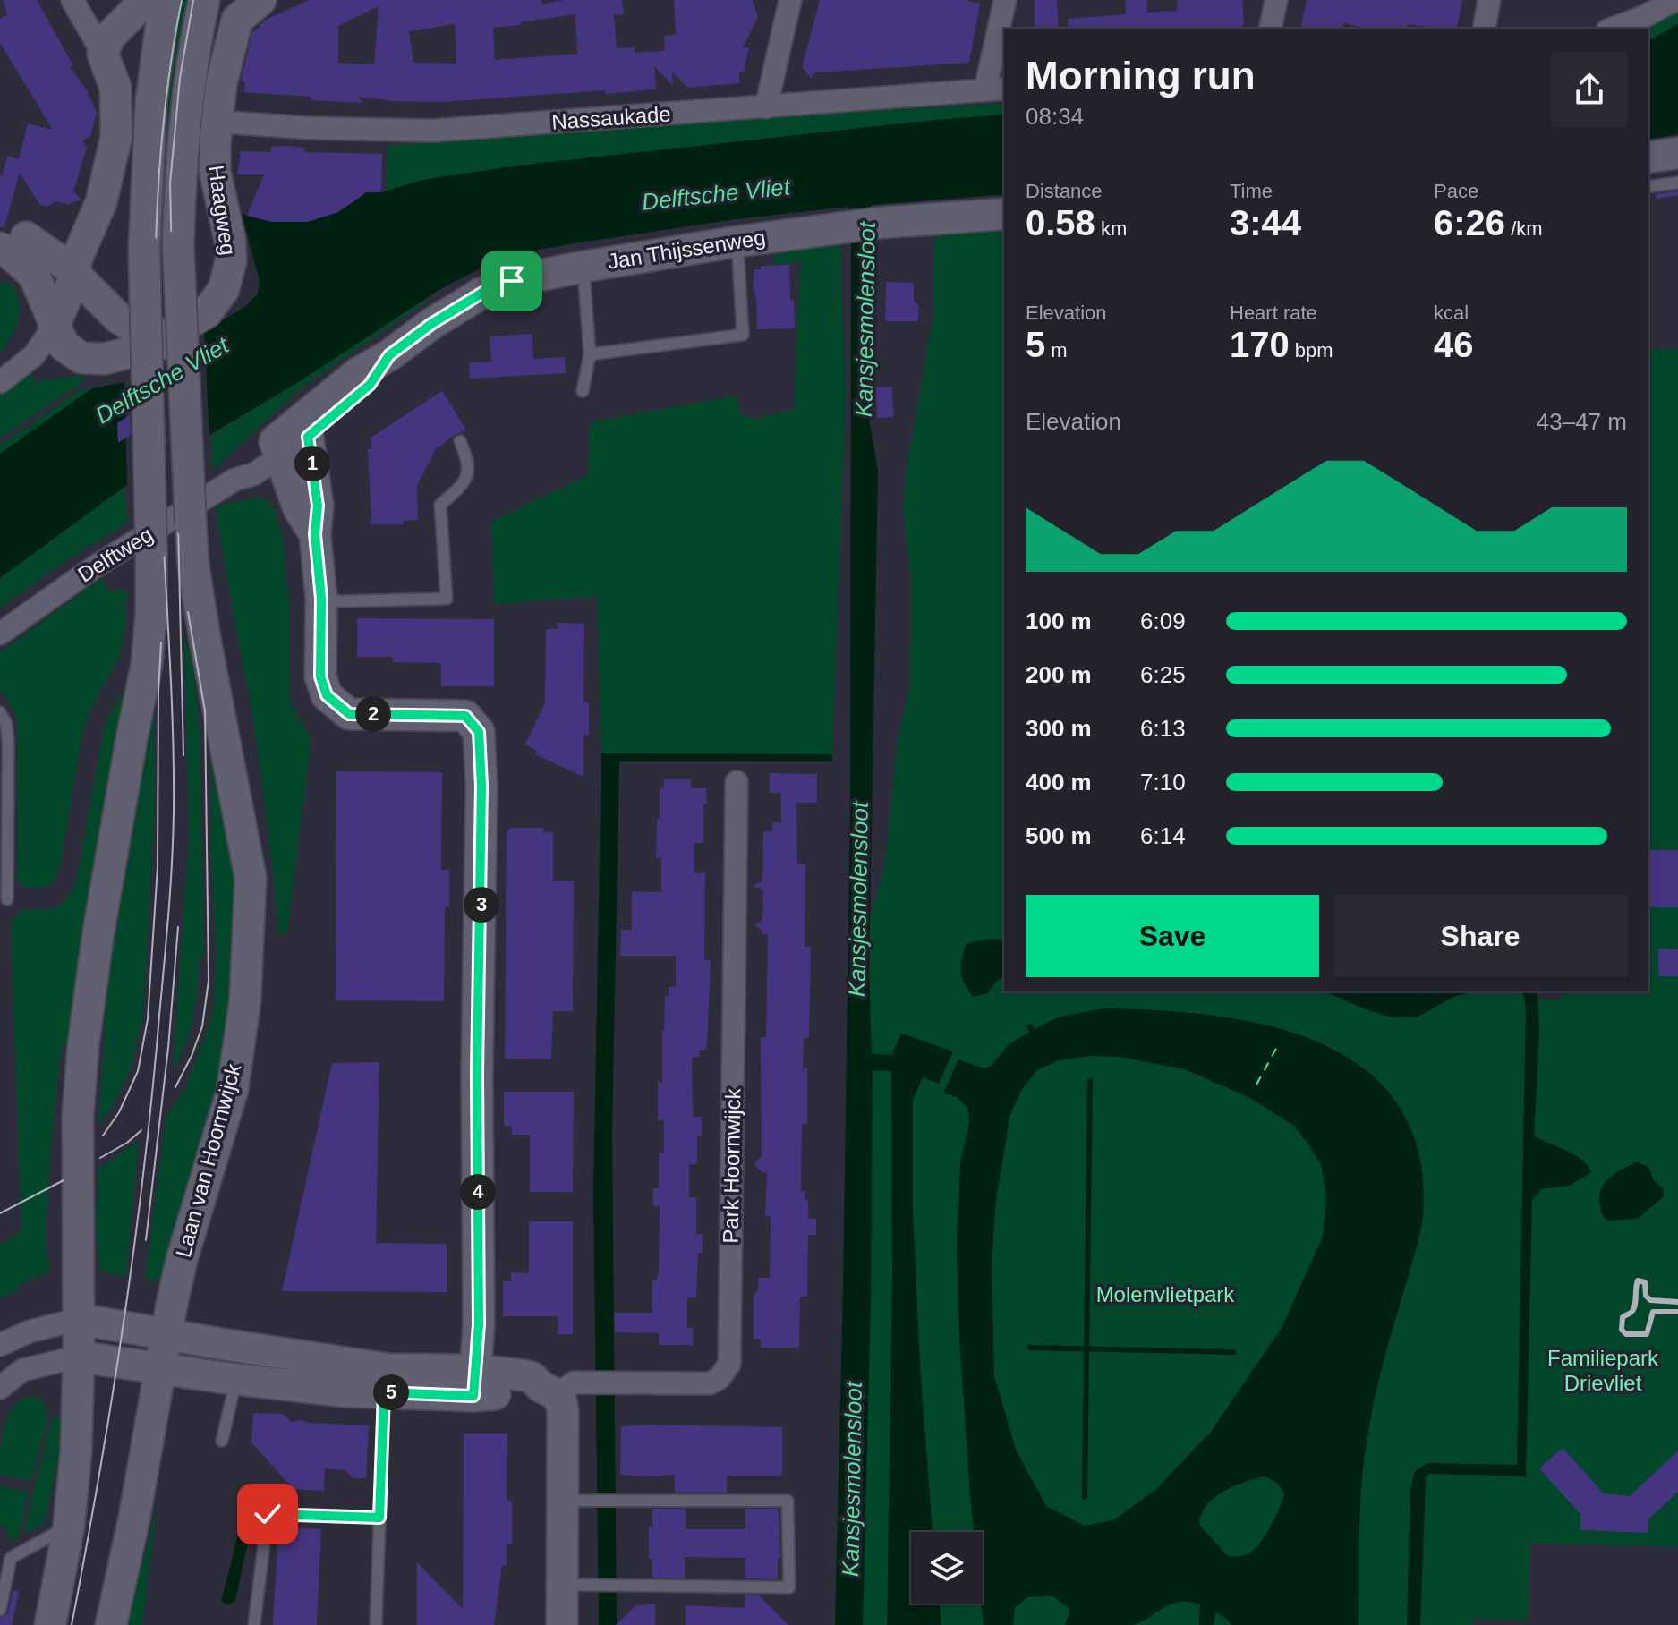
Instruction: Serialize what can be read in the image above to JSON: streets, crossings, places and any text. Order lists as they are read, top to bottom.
{
  "streets": {
    "street": [
      "Nassaukade",
      "Haagweg",
      "Jan Thijssenweg",
      "Delftweg",
      "Laan van Hoornwijck",
      "Park Hoornwijck"
    ]
  },
  "crossings": [
    ["Nassaukade", "Haagweg"],
    ["Haagweg", "Laan van Hoornwijck"],
    ["Jan Thijssenweg", "Delftweg"]
  ],
  "water": ["Delftsche Vliet", "Kansjesmolensloot"],
  "parks": ["Molenvlietpark", "Familiepark Drievliet"],
  "page": {
    "heading": ["Morning run", "08:34"],
    "stats": [
      ["Distance", "0.58 km"],
      ["Time", "3:44"],
      ["Pace", "6:26 /km"],
      ["Elevation", "5 m"],
      ["Heart rate", "170 bpm"],
      ["kcal", "46"]
    ],
    "chart": ["Elevation", "43–47 m"],
    "pins": [
      "1",
      "2",
      "3",
      "4",
      "5"
    ],
    "list": [
      {
        "name": "100 m",
        "note": "6:09"
      },
      {
        "name": "200 m",
        "note": "6:25"
      },
      {
        "name": "300 m",
        "note": "6:13"
      },
      {
        "name": "400 m",
        "note": "7:10"
      },
      {
        "name": "500 m",
        "note": "6:14"
      }
    ],
    "buttons": ["Save", "Share"]
  }
}
